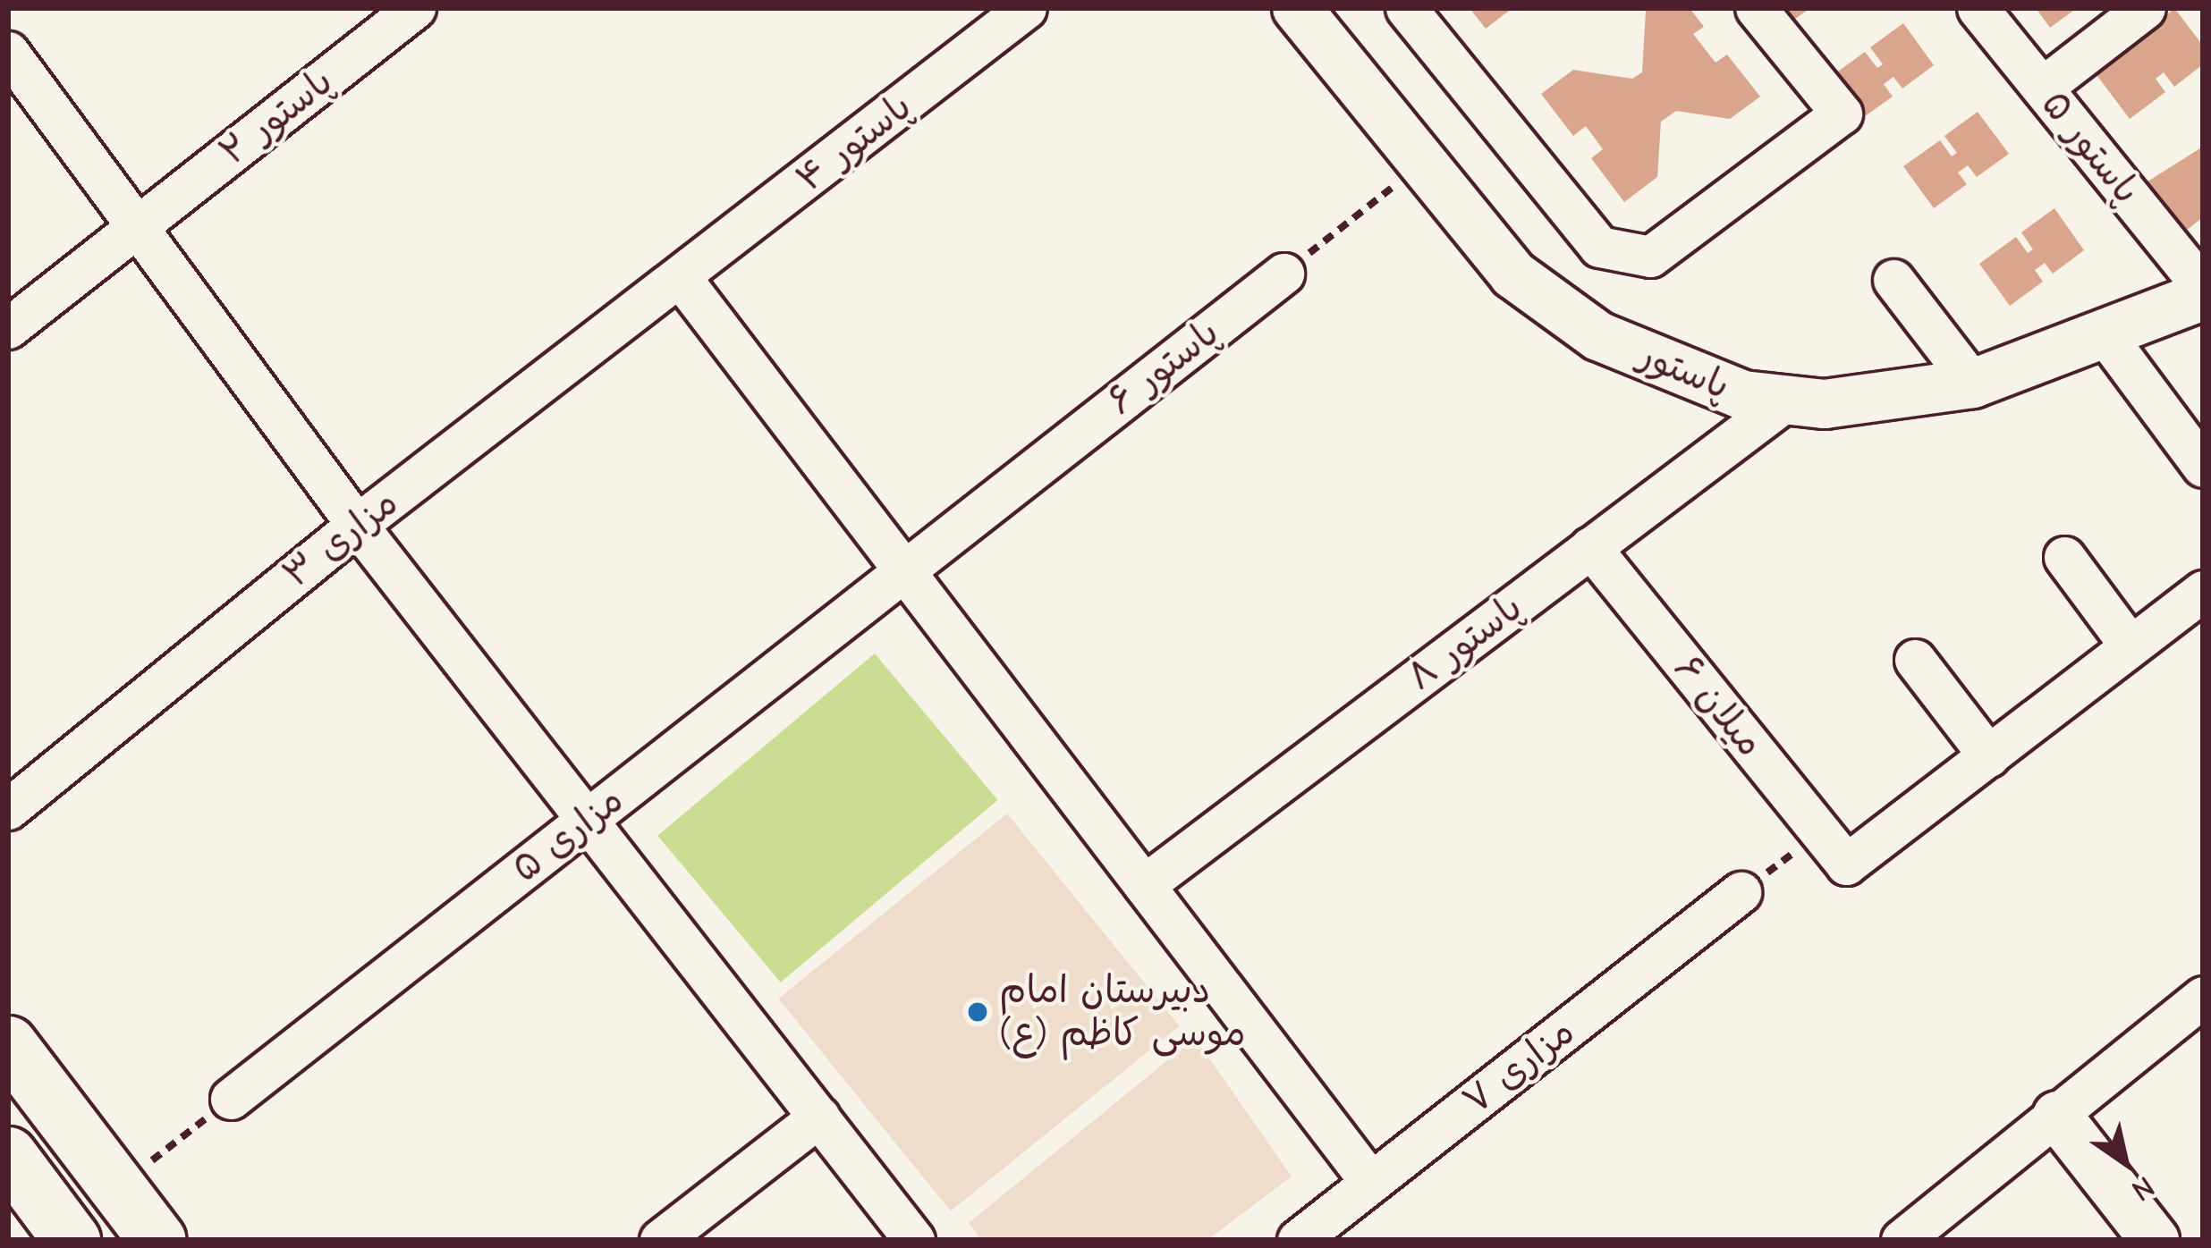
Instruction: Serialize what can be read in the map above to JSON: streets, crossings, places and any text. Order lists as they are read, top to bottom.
{
  "streets": {
    "street": [
      "پاستور ۲",
      "پاستور ۴",
      "پاستور ۵",
      "پاستور ۶",
      "پاستور",
      "مزاری ۳",
      "پاستور ۸",
      "میلان ۶",
      "مزاری ۵",
      "مزاری ۷"
    ]
  },
  "crossings": [
    ["پاستور ۴", "مزاری ۳"],
    ["پاستور ۶", "مزاری ۵"],
    ["پاستور", "پاستور ۸"],
    ["پاستور ۸", "میلان ۶"]
  ],
  "places": ["دبیرستان امام موسی کاظم (ع)"],
  "north": "bottom right"
}
